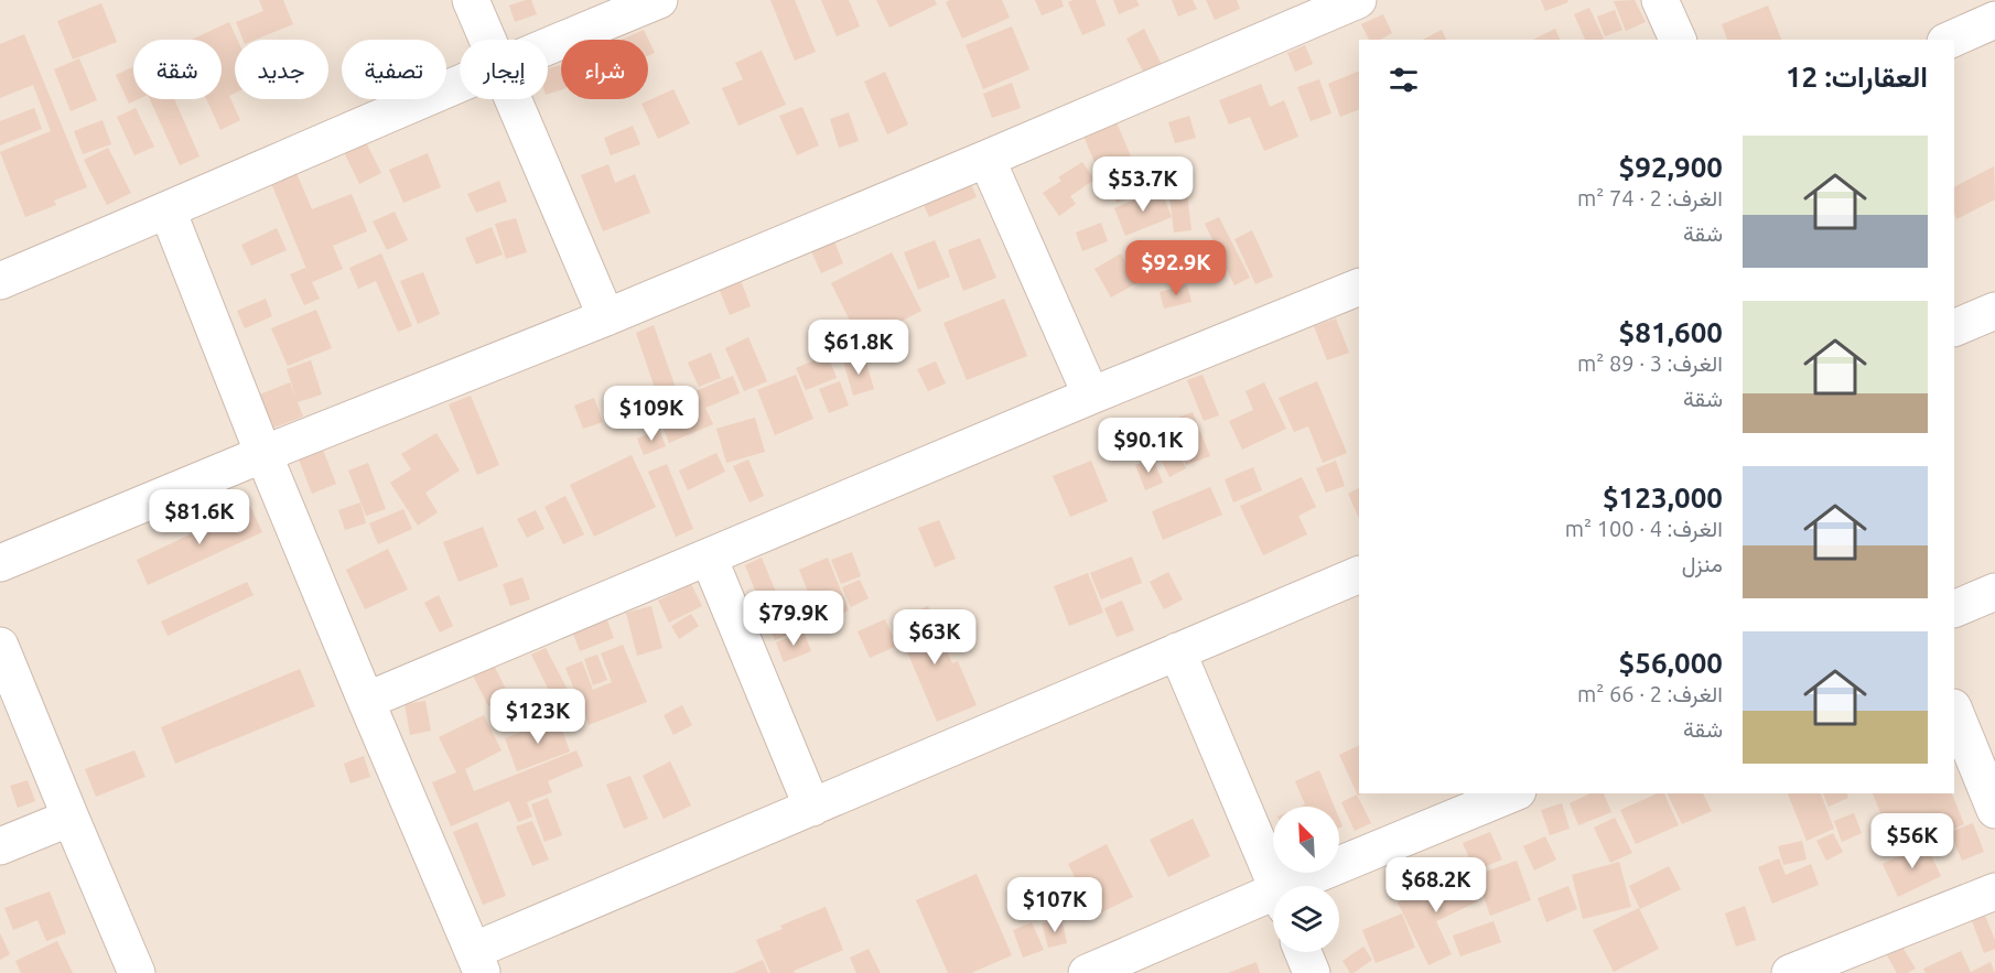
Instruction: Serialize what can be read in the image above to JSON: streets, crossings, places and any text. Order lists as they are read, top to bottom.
{
  "north": "top left",
  "page": {
    "chip": [
      "شراء",
      "إيجار",
      "تصفية",
      "جديد",
      "شقة"
    ],
    "heading": "العقارات: 12",
    "list": [
      {
        "name": "$92,900",
        "note": "الغرف: 2 · 74 m² · شقة"
      },
      {
        "name": "$81,600",
        "note": "الغرف: 3 · 89 m² · شقة"
      },
      {
        "name": "$123,000",
        "note": "الغرف: 4 · 100 m² · منزل"
      },
      {
        "name": "$56,000",
        "note": "الغرف: 2 · 66 m² · شقة"
      }
    ],
    "price": [
      "$53.7K",
      "$92.9K",
      "$61.8K",
      "$109K",
      "$90.1K",
      "$81.6K",
      "$79.9K",
      "$63K",
      "$123K",
      "$56K",
      "$68.2K",
      "$107K"
    ]
  }
}
